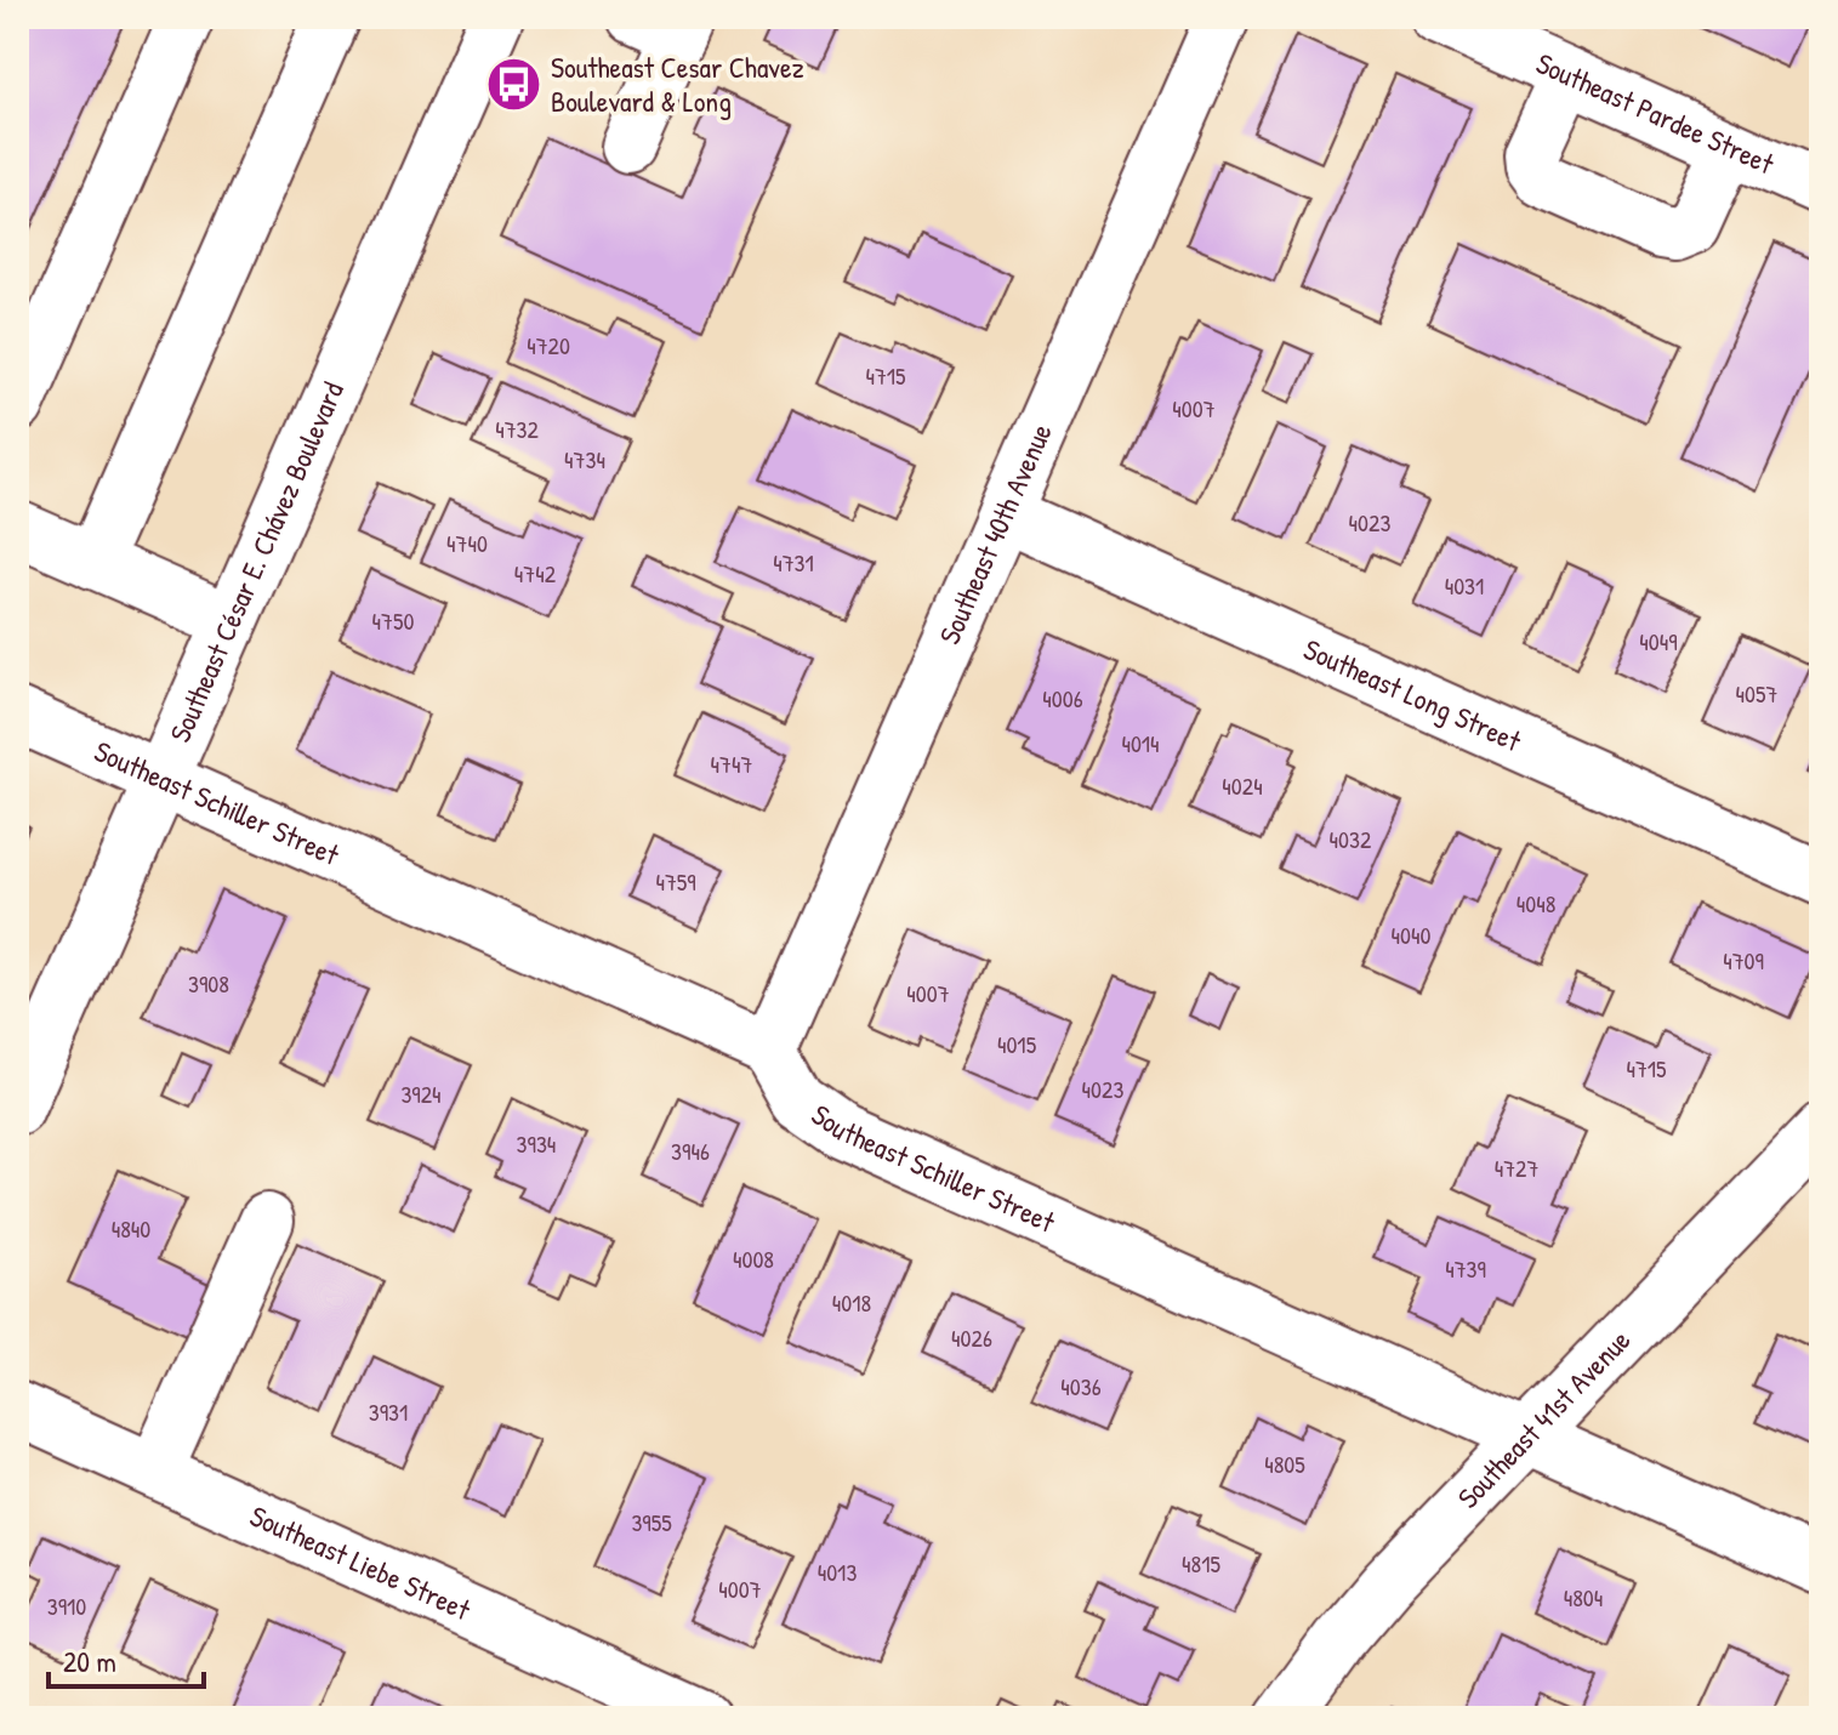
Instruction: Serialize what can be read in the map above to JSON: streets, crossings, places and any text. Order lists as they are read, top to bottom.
{
  "streets": {
    "street": [
      "Southeast Pardee Street",
      "Southeast 40th Avenue",
      "Southeast César E. Chávez Boulevard",
      "Southeast Long Street",
      "Southeast Schiller Street",
      "Southeast 41st Avenue",
      "Southeast Liebe Street"
    ]
  },
  "crossings": [
    ["Southeast 40th Avenue", "Southeast Long Street"],
    ["Southeast 40th Avenue", "Southeast Schiller Street"],
    ["Southeast César E. Chávez Boulevard", "Southeast Schiller Street"],
    ["Southeast Schiller Street", "Southeast 41st Avenue"]
  ],
  "places": {
    "bus stop": ["Southeast Cesar Chavez Boulevard & Long"]
  },
  "house_numbers": [
    "4720",
    "4715",
    "4007",
    "4732",
    "4734",
    "4023",
    "4740",
    "4731",
    "4742",
    "4031",
    "4750",
    "4049",
    "4057",
    "4006",
    "4014",
    "4747",
    "4024",
    "4032",
    "4759",
    "4048",
    "4040",
    "4709",
    "3908",
    "4007",
    "4015",
    "4715",
    "4023",
    "3924",
    "3934",
    "3946",
    "4727",
    "4840",
    "4008",
    "4739",
    "4018",
    "4026",
    "4036",
    "3931",
    "4805",
    "3955",
    "4815",
    "4013",
    "4007",
    "4804",
    "3910"
  ],
  "scale_bar": "20 m"
}
